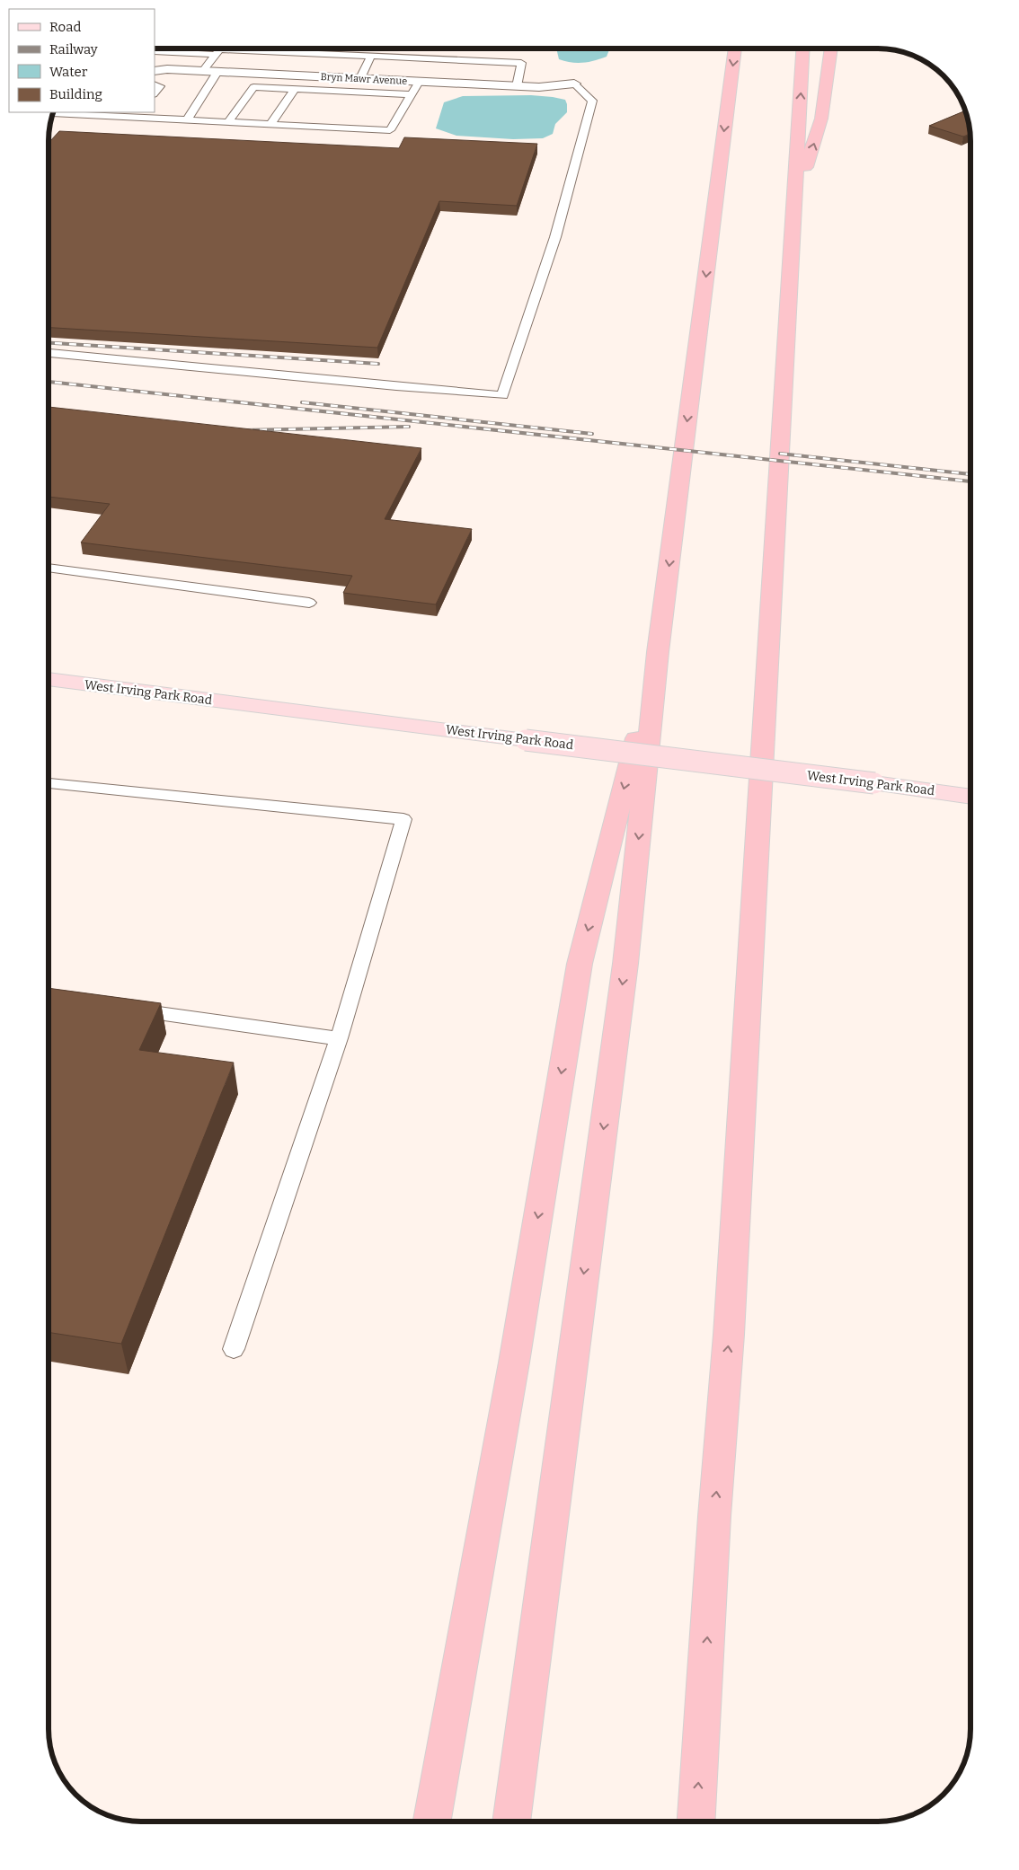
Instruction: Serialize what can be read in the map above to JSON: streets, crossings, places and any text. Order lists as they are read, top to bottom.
{
  "streets": {
    "main road": ["West Irving Park Road"],
    "street": ["Bryn Mawr Avenue"]
  },
  "legend": [
    "Road",
    "Railway",
    "Water",
    "Building"
  ]
}
